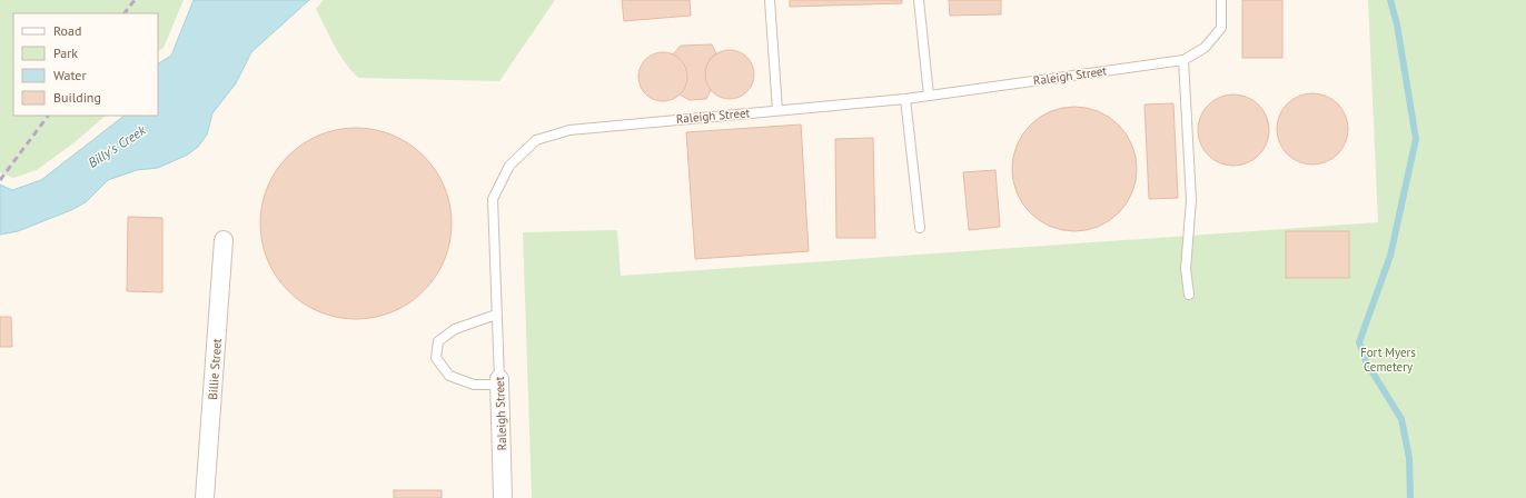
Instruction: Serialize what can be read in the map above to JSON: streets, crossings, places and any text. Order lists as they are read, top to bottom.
{
  "streets": {
    "street": ["Raleigh Street", "Billie Street"]
  },
  "water": ["Billy's Creek"],
  "parks": ["Fort Myers Cemetery"],
  "legend": [
    "Road",
    "Park",
    "Water",
    "Building"
  ]
}
